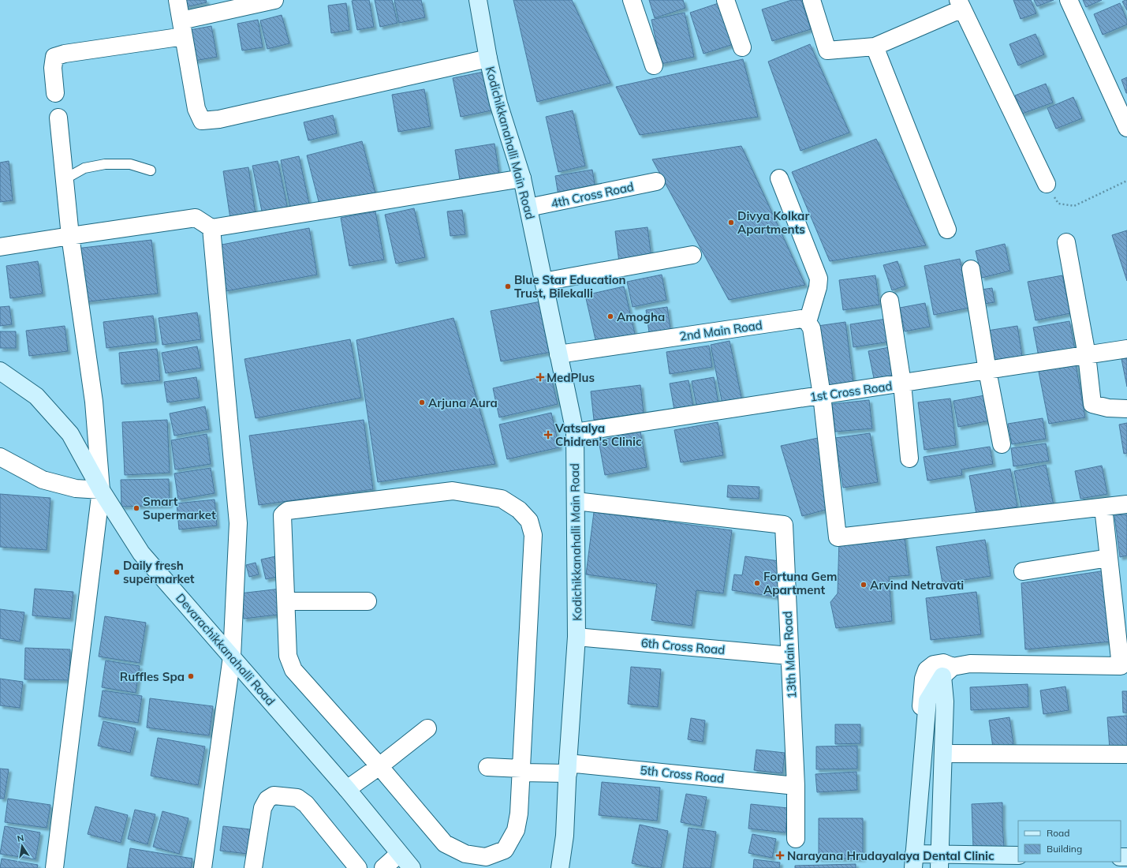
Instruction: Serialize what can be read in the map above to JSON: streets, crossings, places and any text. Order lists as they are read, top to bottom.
{
  "streets": {
    "street": [
      "Kodichikkanahalli Main Road",
      "4th Cross Road",
      "2nd Main Road",
      "1st Cross Road",
      "6th Cross Road",
      "Devarachikkanahalli Road",
      "13th Main Road",
      "5th Cross Road"
    ]
  },
  "crossings": [
    ["Kodichikkanahalli Main Road", "4th Cross Road"],
    ["Kodichikkanahalli Main Road", "2nd Main Road"],
    ["Kodichikkanahalli Main Road", "1st Cross Road"],
    ["Kodichikkanahalli Main Road", "6th Cross Road"],
    ["Kodichikkanahalli Main Road", "13th Main Road"],
    ["Kodichikkanahalli Main Road", "5th Cross Road"],
    ["6th Cross Road", "13th Main Road"],
    ["13th Main Road", "5th Cross Road"]
  ],
  "places": {
    "other": [
      "Divya Kolkar Apartments",
      "Blue Star Education Trust, Bilekalli",
      "Amogha",
      "Arjuna Aura",
      "Smart Supermarket",
      "Daily fresh supermarket",
      "Fortuna Gem Apartment",
      "Arvind Netravati",
      "Ruffles Spa"
    ],
    "health": ["MedPlus", "Vatsalya Chidren's Clinic", "Narayana Hrudayalaya Dental Clinic"]
  },
  "legend": ["Road", "Building"],
  "north": "top"
}
